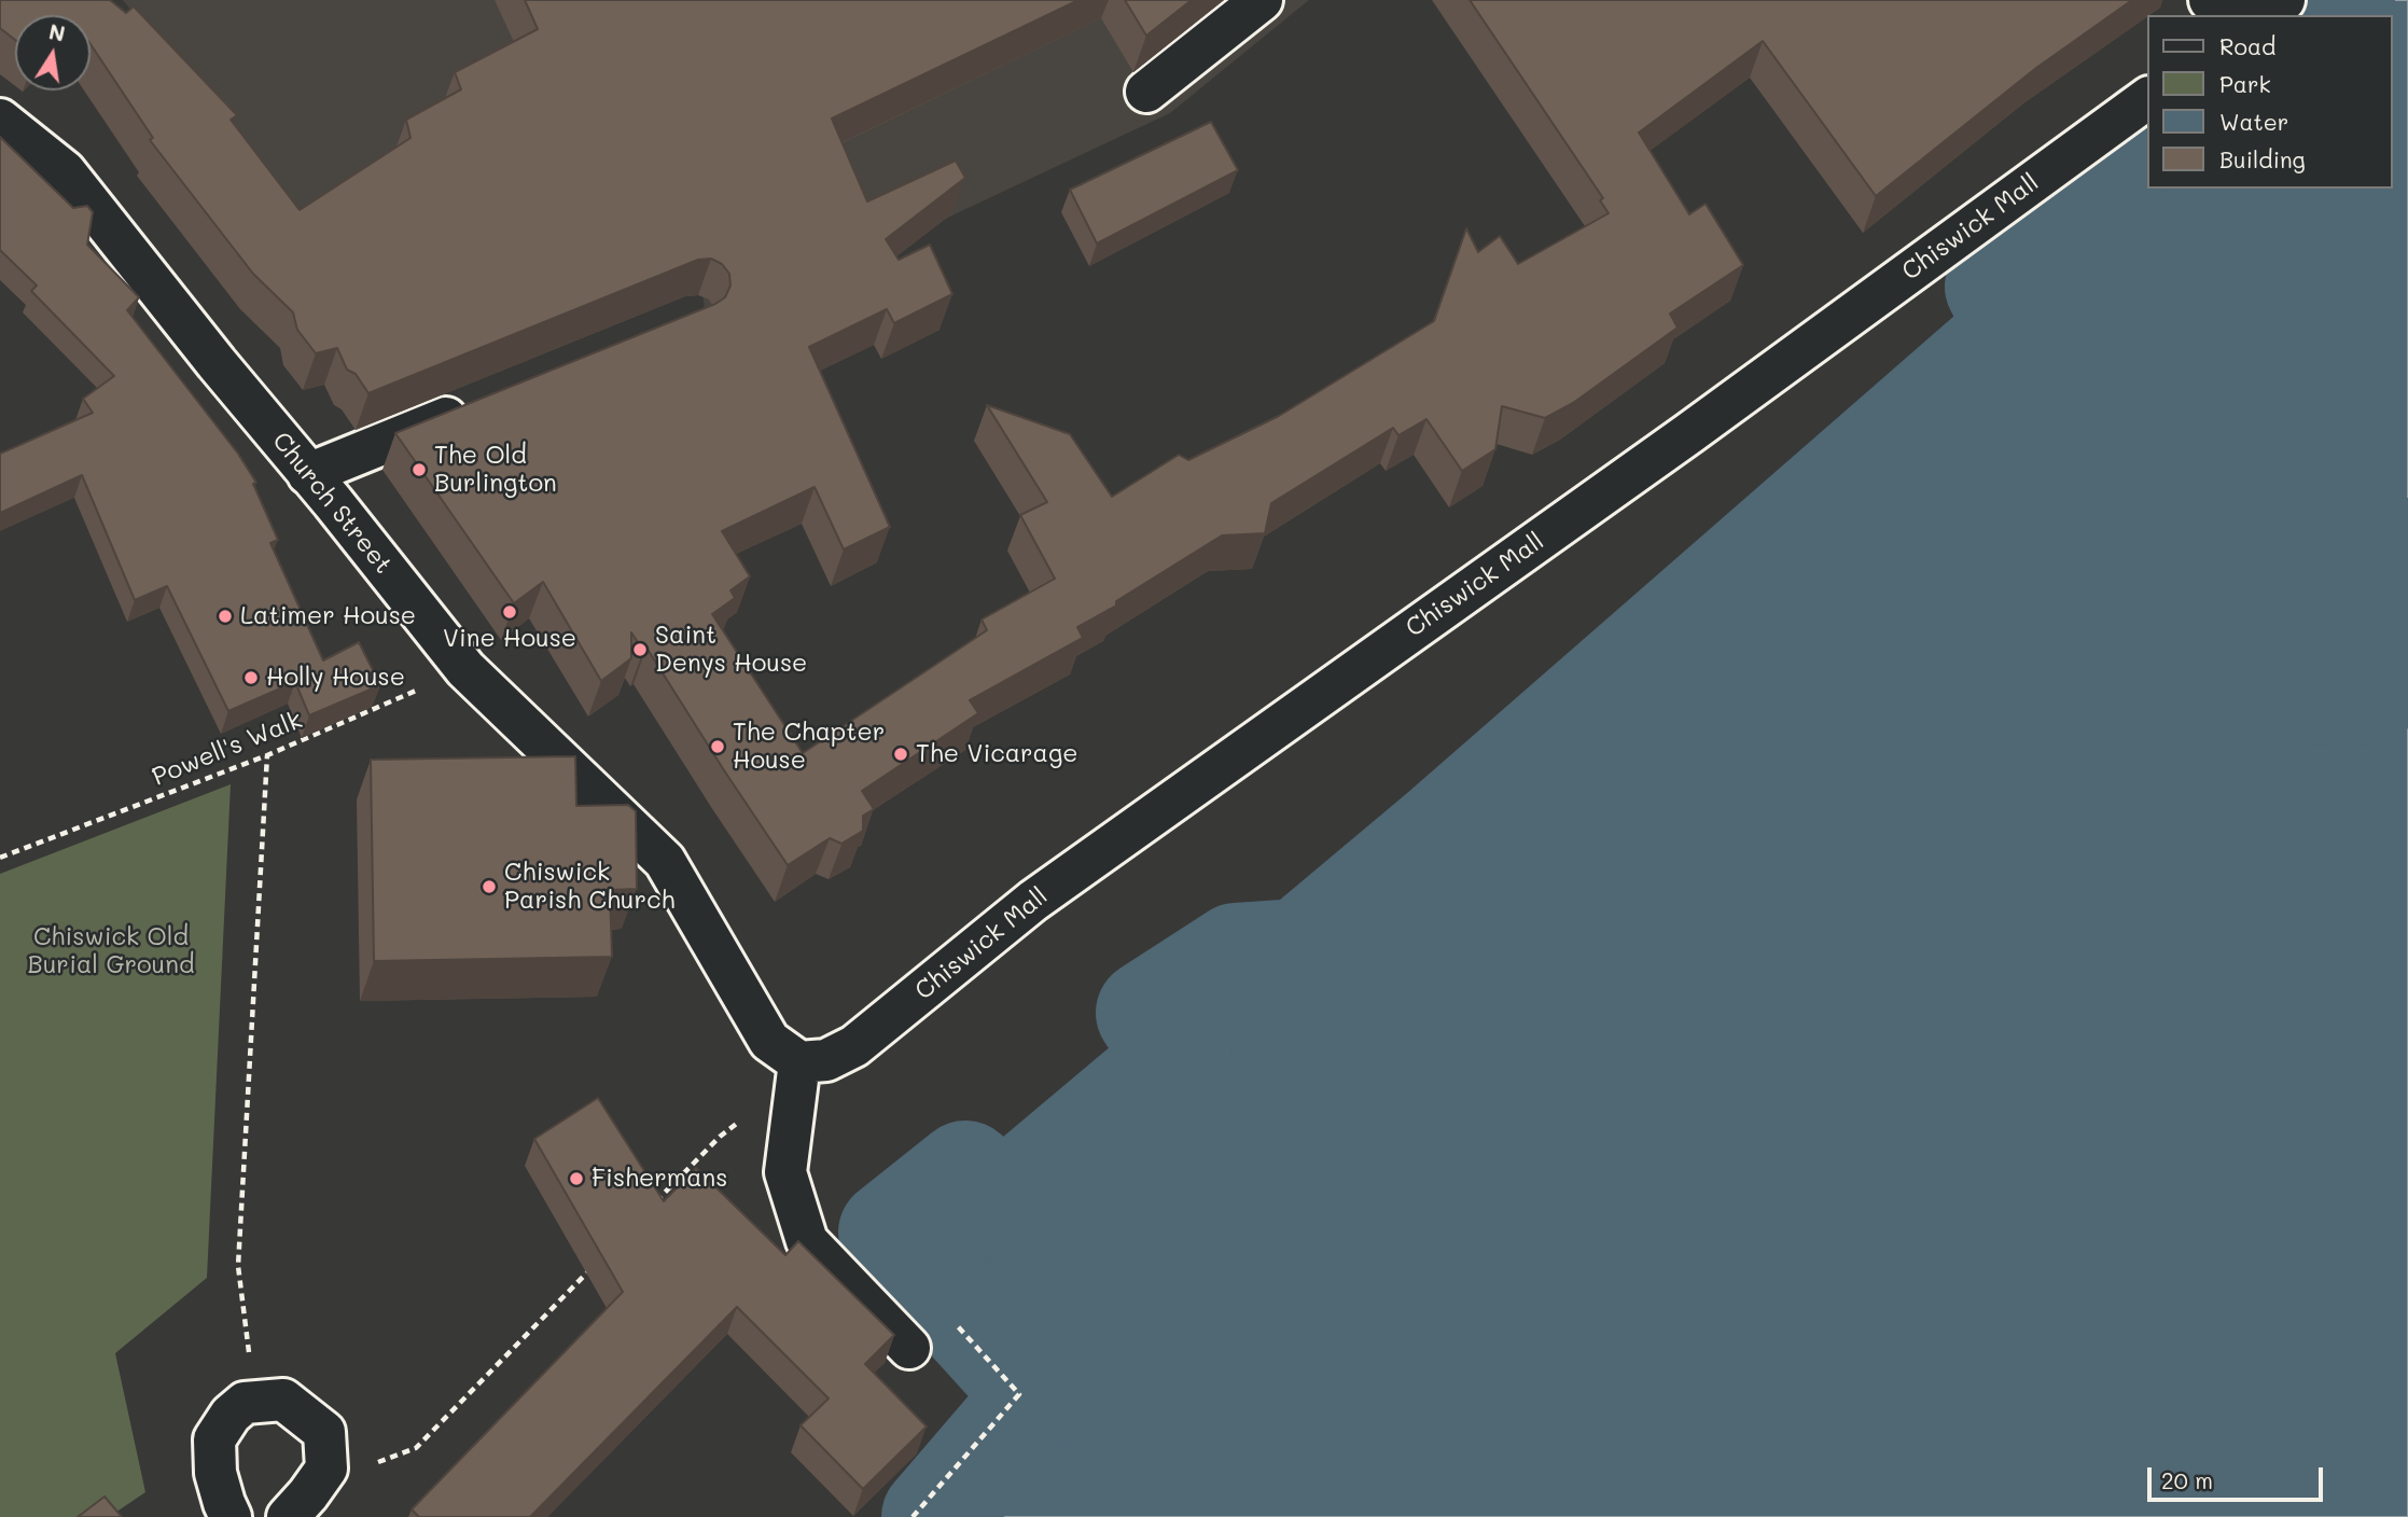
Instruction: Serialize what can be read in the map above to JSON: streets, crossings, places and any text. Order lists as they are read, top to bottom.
{
  "streets": {
    "street": ["Chiswick Mall", "Church Street"],
    "path": ["Powell's Walk"]
  },
  "crossings": [
    ["Chiswick Mall", "Church Street"],
    ["Church Street", "Powell's Walk"]
  ],
  "parks": ["Chiswick Old Burial Ground"],
  "places": [
    "The Old Burlington",
    "Vine House",
    "Latimer House",
    "Saint Denys House",
    "Holly House",
    "The Chapter House",
    "The Vicarage",
    "Chiswick Parish Church",
    "Fishermans"
  ],
  "legend": [
    "Road",
    "Park",
    "Water",
    "Building"
  ],
  "scale_bar": "20 m",
  "north": "top"
}
